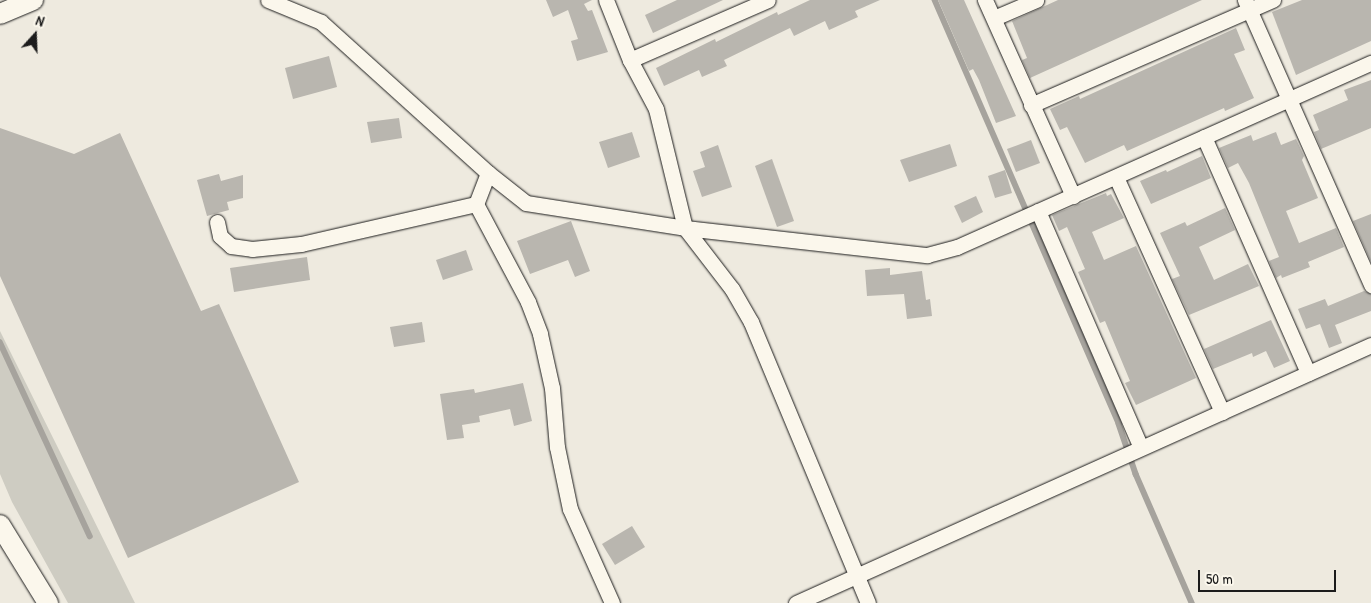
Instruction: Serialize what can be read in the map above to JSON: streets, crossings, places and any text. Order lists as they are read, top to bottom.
{
  "scale_bar": "50 m",
  "north": "top"
}
